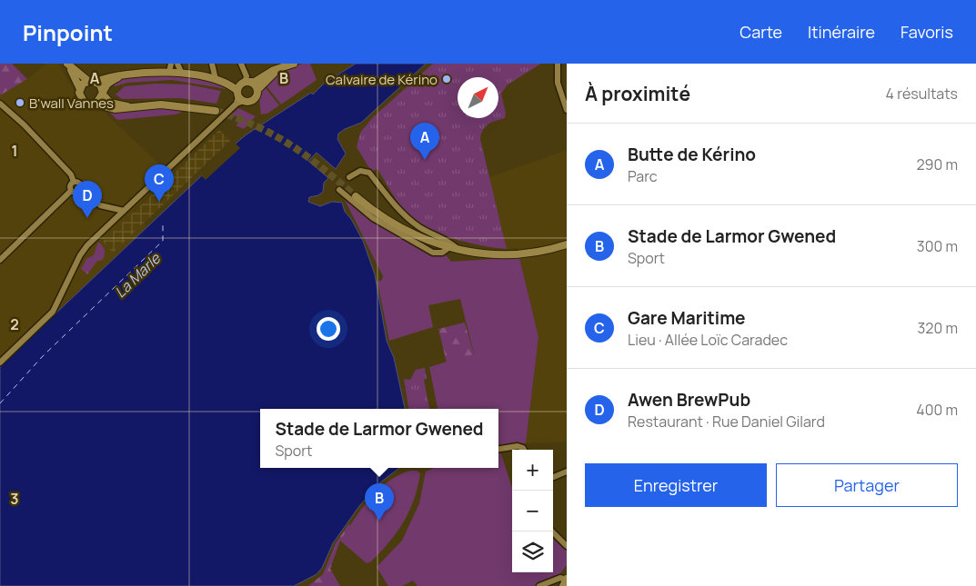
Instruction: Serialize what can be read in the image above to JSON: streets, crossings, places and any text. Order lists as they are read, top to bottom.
{
  "water": ["La Marle"],
  "places": ["Calvaire de Kérino", "B'wall Vannes"],
  "north": "top right",
  "page": {
    "header": "Pinpoint",
    "nav": ["Carte", "Itinéraire", "Favoris"],
    "heading": ["À proximité", "4 résultats"],
    "pins": [
      "A",
      "C",
      "D",
      "B"
    ],
    "list": [
      {
        "mark": "A",
        "name": "Butte de Kérino",
        "note": "Parc",
        "value": "290 m"
      },
      {
        "mark": "B",
        "name": "Stade de Larmor Gwened",
        "note": "Sport",
        "value": "300 m"
      },
      {
        "mark": "C",
        "name": "Gare Maritime",
        "note": "Lieu · Allée Loïc Caradec",
        "value": "320 m"
      },
      {
        "mark": "D",
        "name": "Awen BrewPub",
        "note": "Restaurant · Rue Daniel Gilard",
        "value": "400 m"
      }
    ],
    "popup": ["Stade de Larmor Gwened", "Sport"],
    "map_buttons": ["+", "−"],
    "buttons": ["Enregistrer", "Partager"]
  },
  "grid": {
    "columns": ["A", "B"],
    "rows": ["1", "2", "3"]
  }
}
